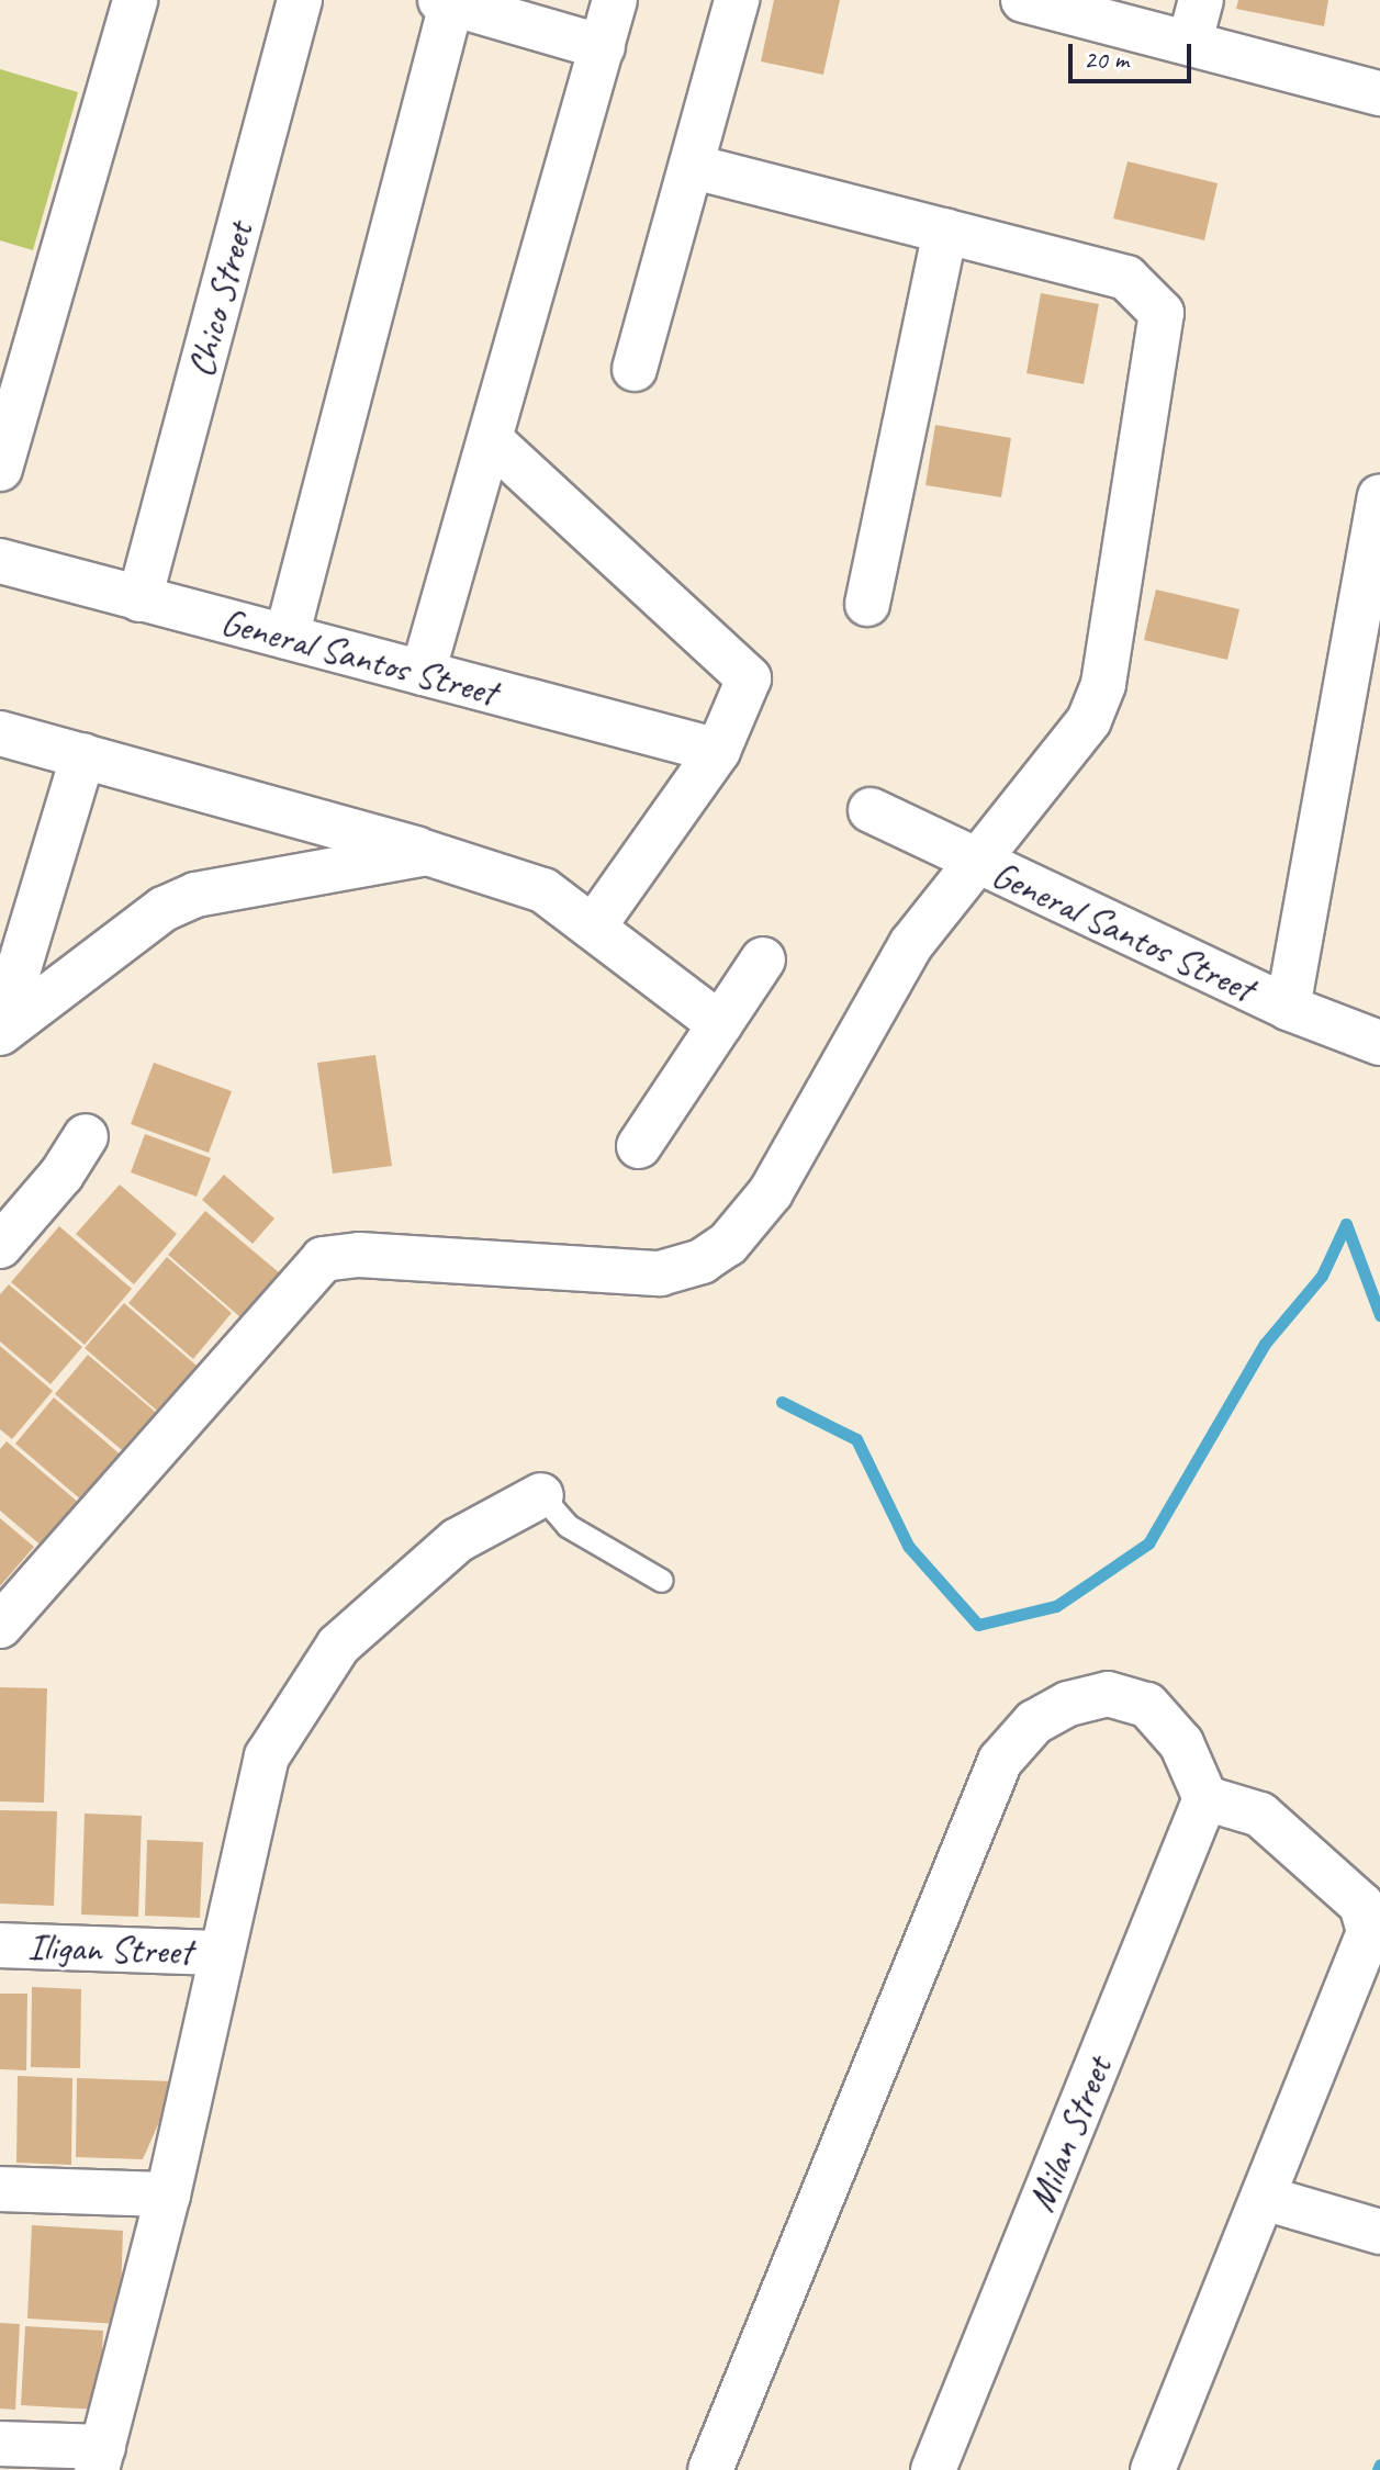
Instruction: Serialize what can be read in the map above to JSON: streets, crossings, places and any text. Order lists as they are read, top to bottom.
{
  "streets": {
    "street": [
      "Chico Street",
      "General Santos Street",
      "Iligan Street",
      "Milan Street"
    ]
  },
  "crossings": [
    ["Chico Street", "General Santos Street"]
  ],
  "scale_bar": "20 m"
}
